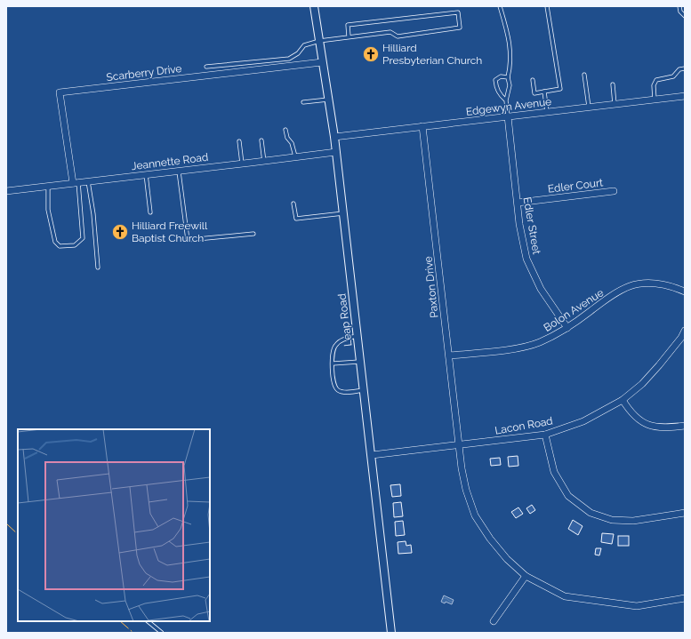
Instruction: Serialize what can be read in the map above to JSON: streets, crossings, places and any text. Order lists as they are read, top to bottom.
{
  "streets": {
    "street": [
      "Scarberry Drive",
      "Edgewyn Avenue",
      "Jeannette Road",
      "Edler Court",
      "Edler Street",
      "Paxton Drive",
      "Bolon Avenue",
      "Leap Road",
      "Lacon Road"
    ]
  },
  "crossings": [
    ["Scarberry Drive", "Jeannette Road"],
    ["Scarberry Drive", "Leap Road"],
    ["Edgewyn Avenue", "Edler Street"],
    ["Edgewyn Avenue", "Paxton Drive"],
    ["Edgewyn Avenue", "Leap Road"],
    ["Jeannette Road", "Leap Road"],
    ["Edler Court", "Edler Street"],
    ["Edler Street", "Bolon Avenue"],
    ["Paxton Drive", "Bolon Avenue"],
    ["Paxton Drive", "Lacon Road"],
    ["Leap Road", "Lacon Road"]
  ],
  "places": {
    "church": ["Hilliard Presbyterian Church", "Hilliard Freewill Baptist Church"]
  }
}
